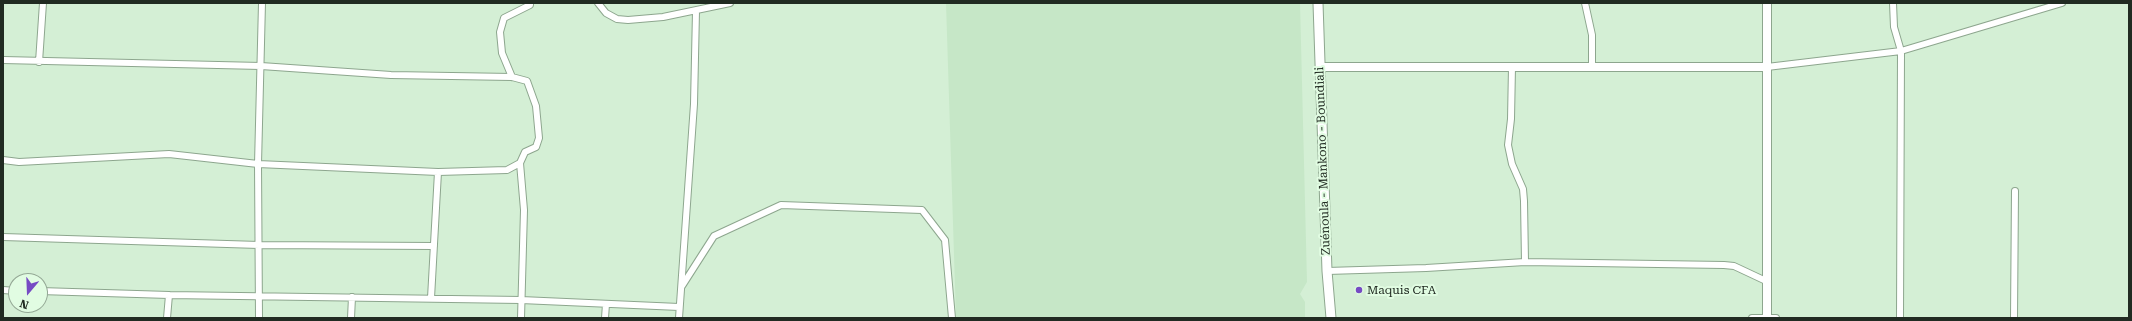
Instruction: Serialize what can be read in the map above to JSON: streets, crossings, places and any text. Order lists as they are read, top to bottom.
{
  "streets": {
    "main road": ["Zuénoula - Mankono - Boundiali"]
  },
  "places": ["Maquis CFA"],
  "north": "bottom"
}
